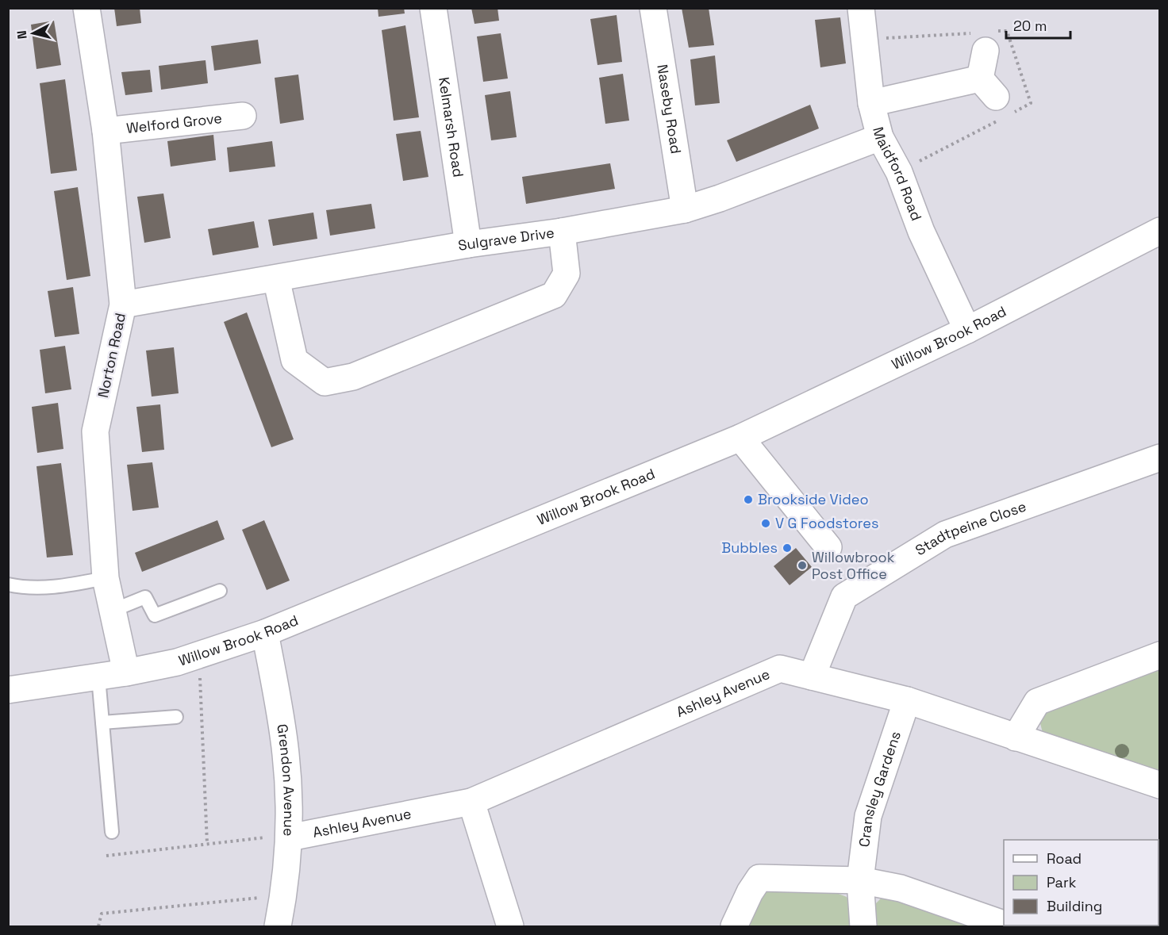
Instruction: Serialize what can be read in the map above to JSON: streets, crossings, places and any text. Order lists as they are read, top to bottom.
{
  "streets": {
    "street": [
      "Naseby Road",
      "Welford Grove",
      "Kelmarsh Road",
      "Maidford Road",
      "Sulgrave Drive",
      "Willow Brook Road",
      "Norton Road",
      "Stadtpeine Close",
      "Ashley Avenue",
      "Grendon Avenue",
      "Cransley Gardens"
    ]
  },
  "crossings": [
    ["Naseby Road", "Sulgrave Drive"],
    ["Welford Grove", "Norton Road"],
    ["Kelmarsh Road", "Sulgrave Drive"],
    ["Maidford Road", "Sulgrave Drive"],
    ["Maidford Road", "Willow Brook Road"],
    ["Sulgrave Drive", "Norton Road"],
    ["Willow Brook Road", "Norton Road"],
    ["Willow Brook Road", "Grendon Avenue"],
    ["Stadtpeine Close", "Ashley Avenue"],
    ["Ashley Avenue", "Grendon Avenue"],
    ["Ashley Avenue", "Cransley Gardens"]
  ],
  "places": [
    "Brookside Video",
    "V G Foodstores",
    "Bubbles",
    "Willowbrook Post Office"
  ],
  "legend": ["Road", "Park", "Building"],
  "scale_bar": "20 m",
  "north": "left"
}
